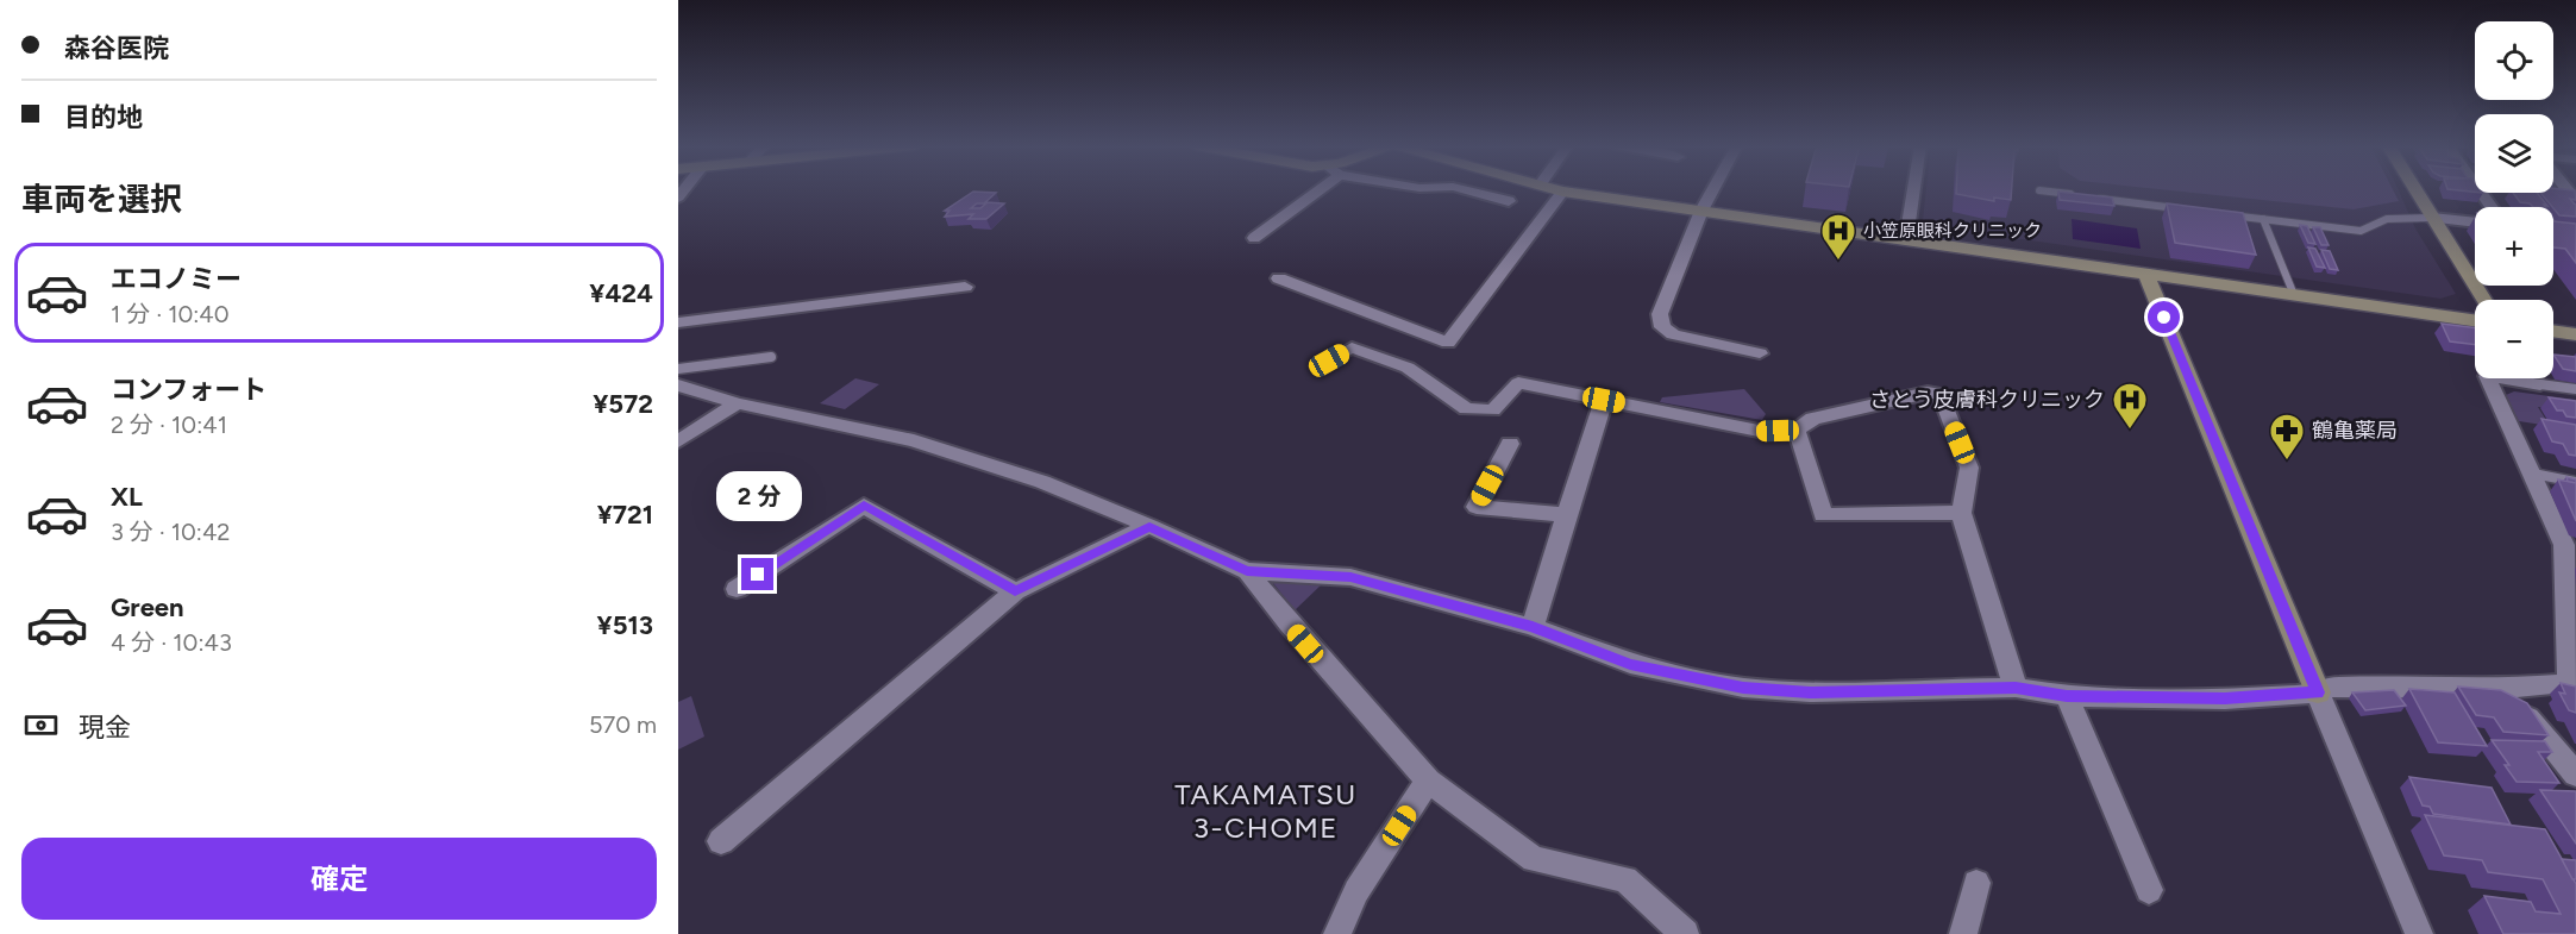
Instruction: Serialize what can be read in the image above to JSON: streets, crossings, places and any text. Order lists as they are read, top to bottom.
{
  "districts": ["TAKAMATSU 3-CHOME"],
  "places": {
    "hospital": ["小笠原眼科クリニック", "さとう皮膚科クリニック"],
    "pharmacy": ["鶴亀薬局"]
  },
  "page": {
    "banner": ["森谷医院", "目的地"],
    "map_buttons": ["+", "−"],
    "heading": "車両を選択",
    "list": [
      {
        "name": "エコノミー",
        "note": "1 分 · 10:40",
        "value": "¥424"
      },
      {
        "name": "コンフォート",
        "note": "2 分 · 10:41",
        "value": "¥572"
      },
      {
        "name": "XL",
        "note": "3 分 · 10:42",
        "value": "¥721"
      },
      {
        "name": "Green",
        "note": "4 分 · 10:43",
        "value": "¥513"
      }
    ],
    "bubble": "2 分",
    "pay": ["現金", "570 m"],
    "buttons": "確定"
  }
}
